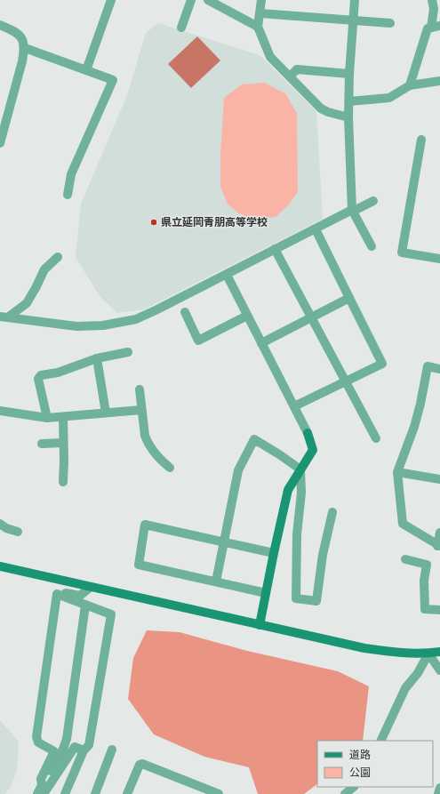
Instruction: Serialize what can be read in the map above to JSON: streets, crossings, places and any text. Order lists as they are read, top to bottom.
{
  "places": ["県立延岡青朋高等学校"],
  "legend": ["道路", "公園"]
}
